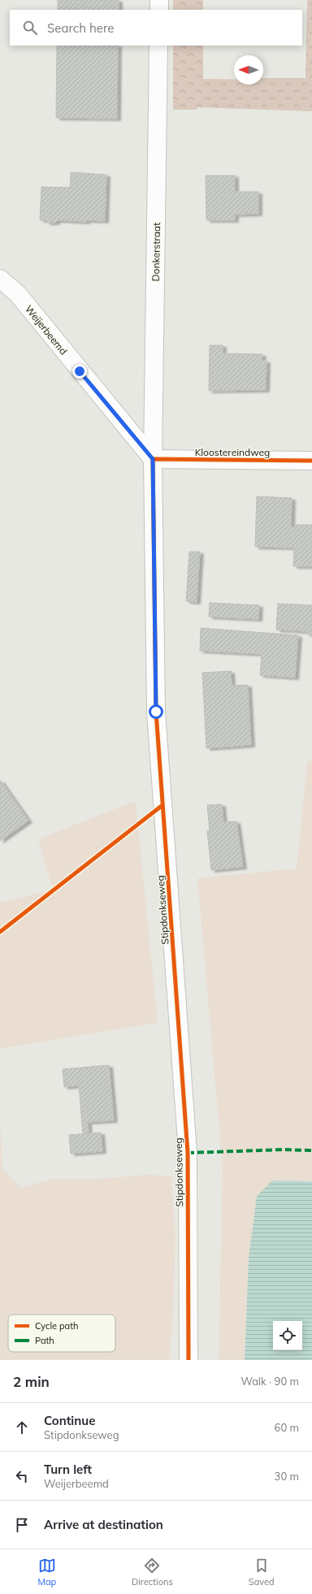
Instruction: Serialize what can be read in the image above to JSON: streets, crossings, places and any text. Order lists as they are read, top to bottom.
{
  "streets": {
    "street": [
      "Donkerstraat",
      "Weijerbeemd",
      "Kloostereindweg",
      "Stipdonkseweg"
    ]
  },
  "crossings": [
    ["Donkerstraat", "Weijerbeemd"],
    ["Donkerstraat", "Kloostereindweg"],
    ["Donkerstraat", "Stipdonkseweg"],
    ["Weijerbeemd", "Kloostereindweg"],
    ["Weijerbeemd", "Stipdonkseweg"],
    ["Kloostereindweg", "Stipdonkseweg"]
  ],
  "legend": ["Cycle path", "Path"],
  "north": "left",
  "page": {
    "search": "Search here",
    "heading": ["2 min", "Walk · 90 m"],
    "list": [
      ["Continue", "Stipdonkseweg", "60 m"],
      ["Turn left", "Weijerbeemd", "30 m"],
      "Arrive at destination"
    ],
    "nav": ["Map", "Directions", "Saved"]
  }
}
